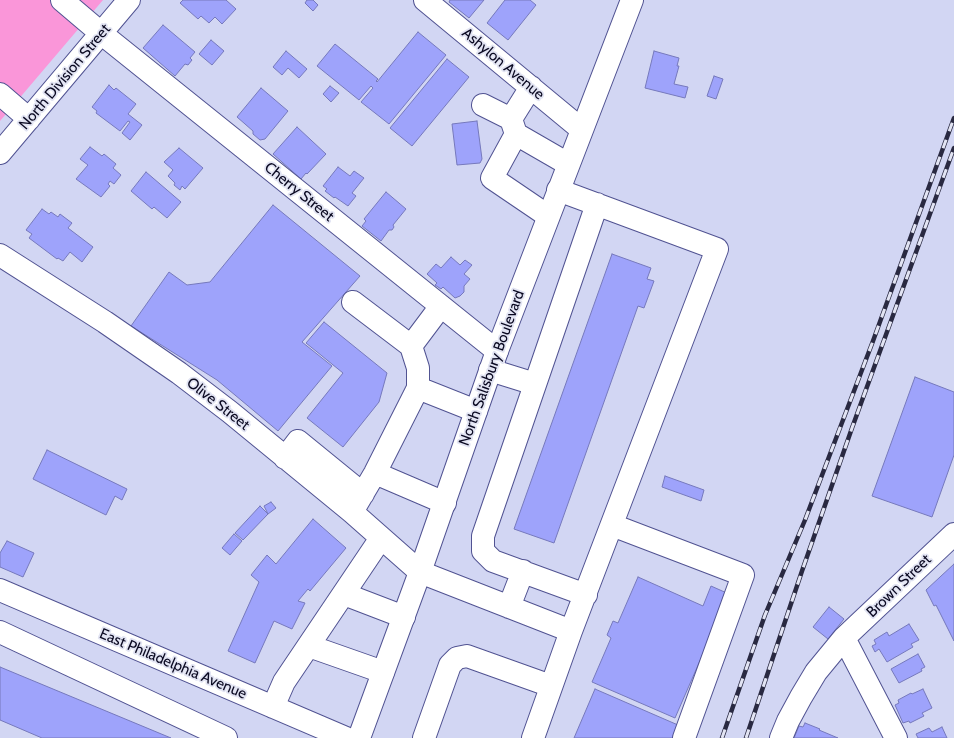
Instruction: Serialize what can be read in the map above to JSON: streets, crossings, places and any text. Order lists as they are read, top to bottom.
{
  "streets": {
    "street": [
      "Ashylon Avenue",
      "North Division Street",
      "Cherry Street",
      "North Salisbury Boulevard",
      "Olive Street",
      "Brown Street",
      "East Philadelphia Avenue"
    ]
  },
  "crossings": [
    ["Ashylon Avenue", "North Salisbury Boulevard"],
    ["North Division Street", "Cherry Street"],
    ["Cherry Street", "North Salisbury Boulevard"],
    ["North Salisbury Boulevard", "Olive Street"]
  ]
}
